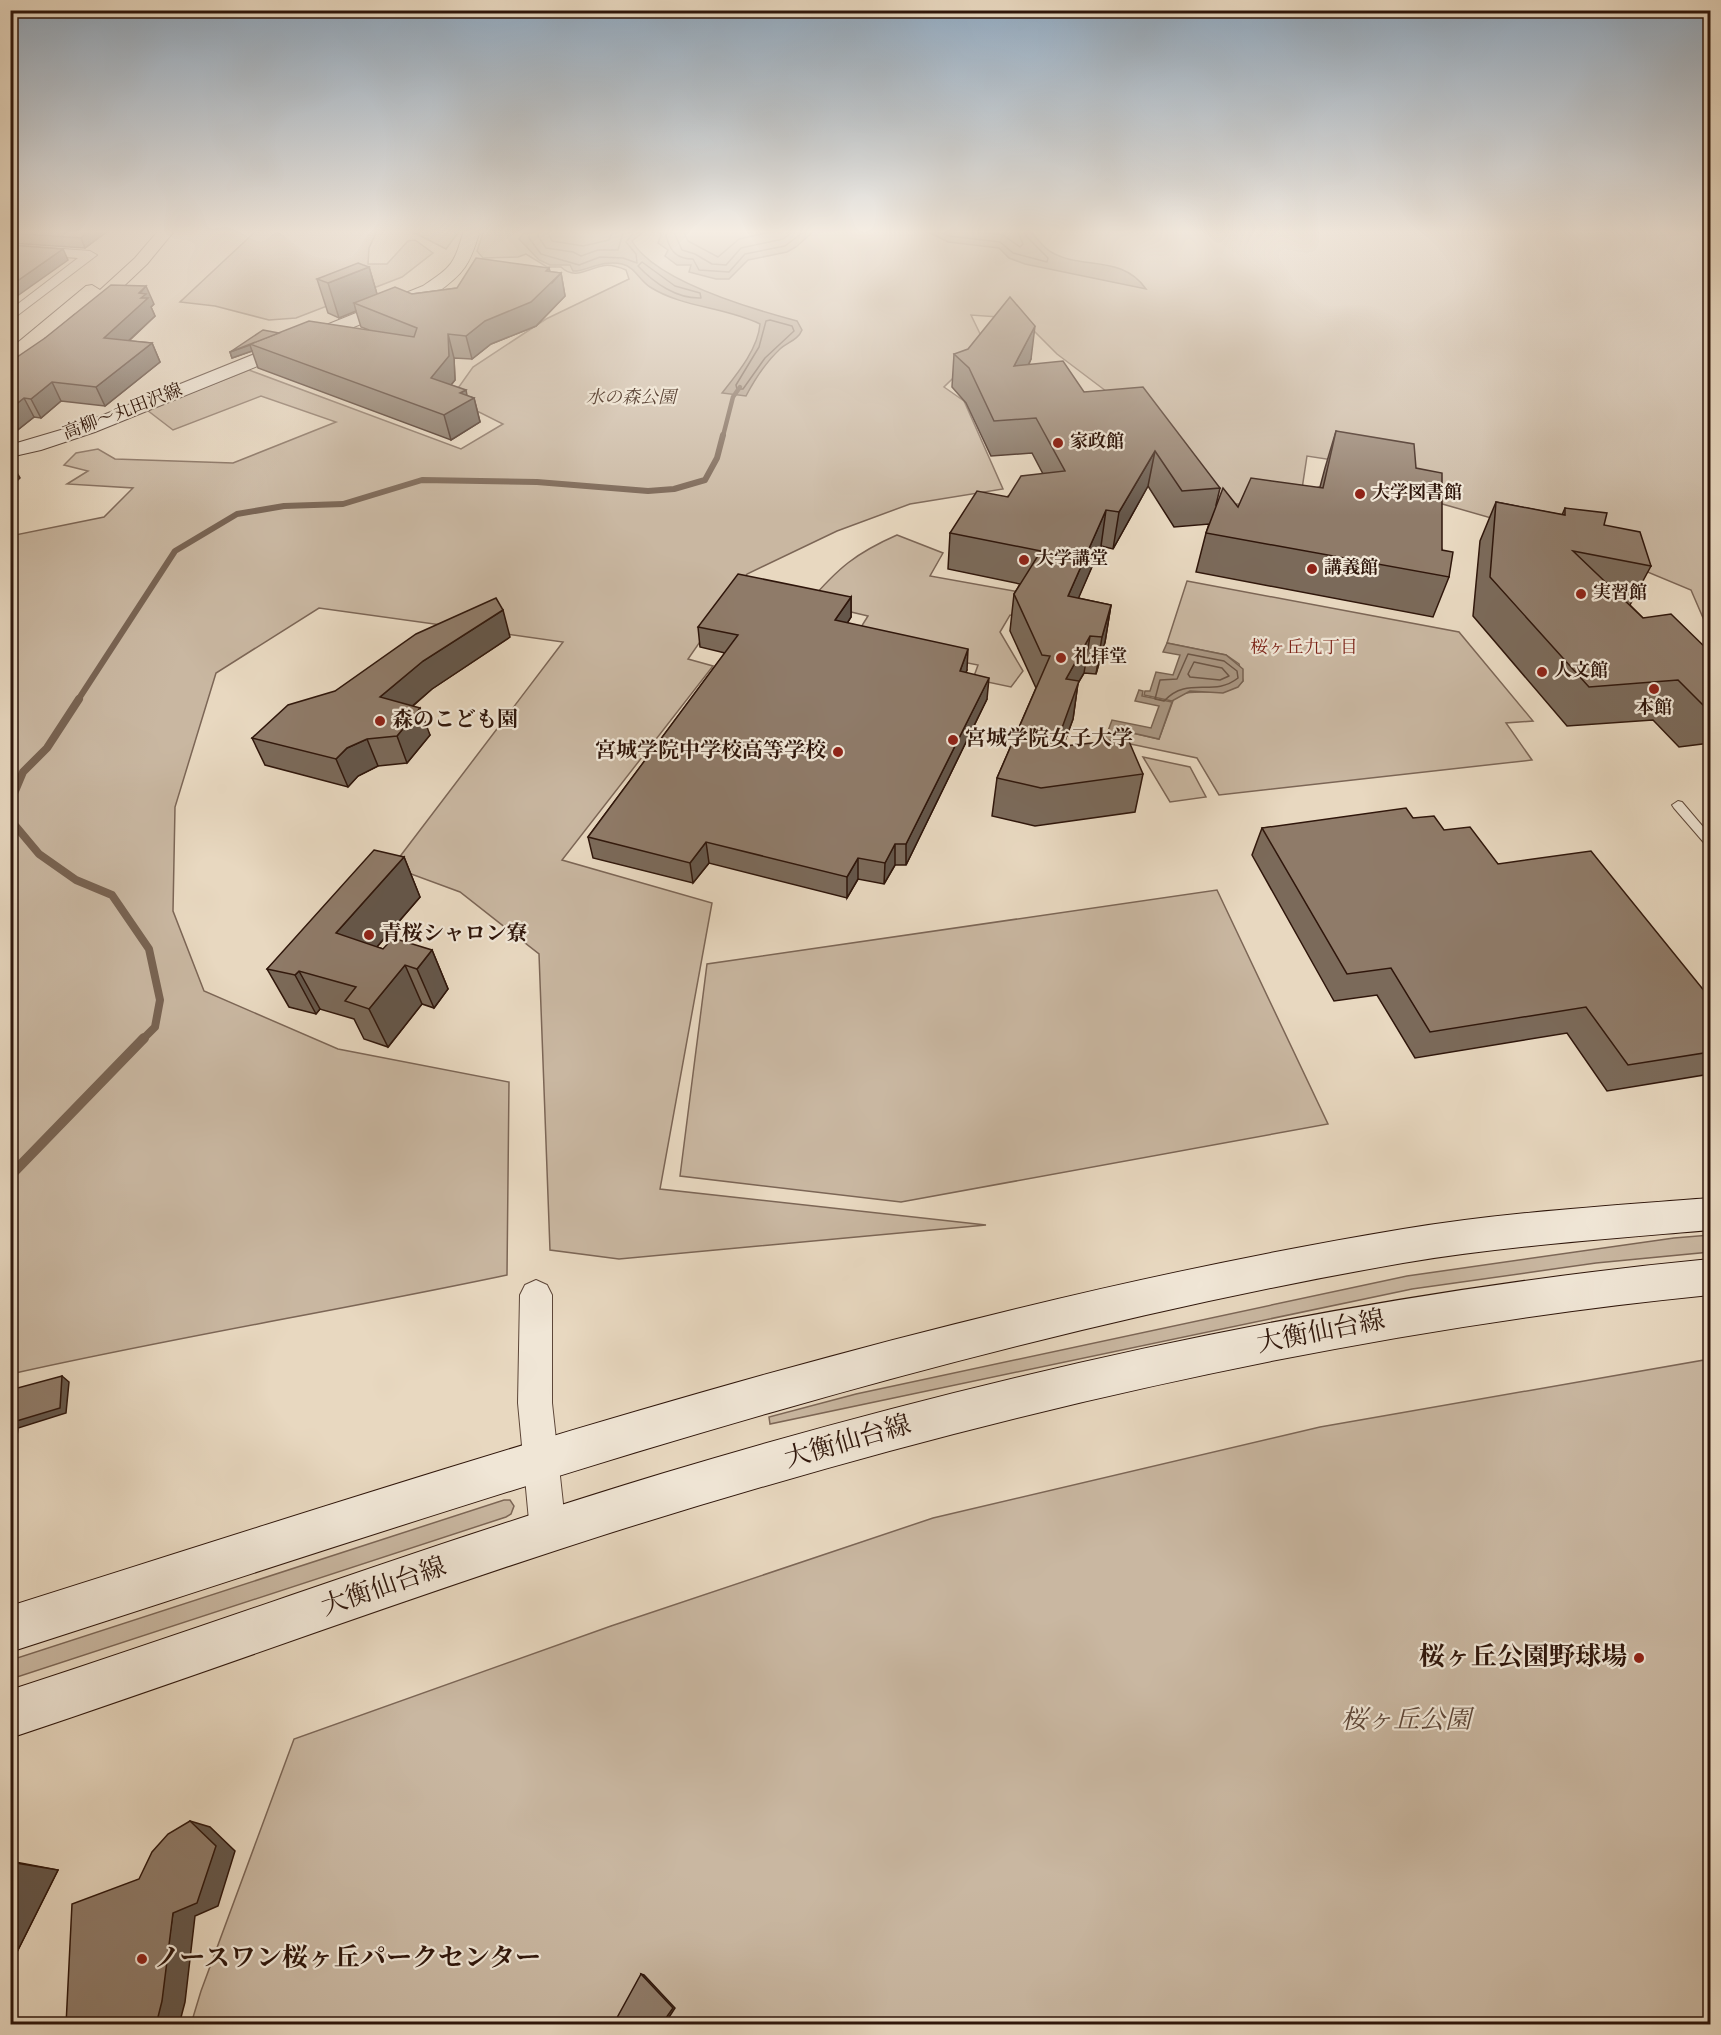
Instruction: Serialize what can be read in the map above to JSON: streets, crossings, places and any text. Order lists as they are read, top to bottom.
{
  "streets": {
    "main road": ["高柳～丸田沢線", "大衡仙台線"]
  },
  "districts": ["桜ヶ丘九丁目"],
  "parks": ["水の森公園", "桜ヶ丘公園"],
  "places": [
    "家政館",
    "大学図書館",
    "大学講堂",
    "講義館",
    "実習館",
    "礼拝堂",
    "人文館",
    "本館",
    "森のこども園",
    "宮城学院女子大学",
    "宮城学院中学校高等学校",
    "青桜シャロン寮",
    "桜ヶ丘公園野球場",
    "ノースワン桜ヶ丘パークセンター"
  ]
}
